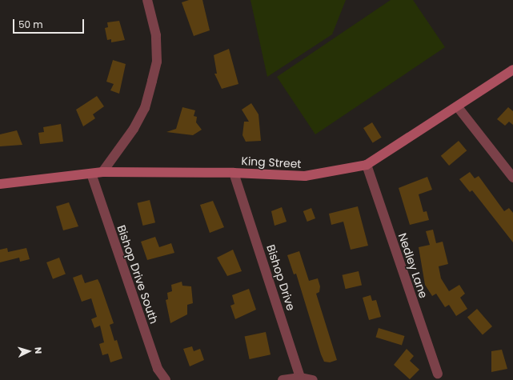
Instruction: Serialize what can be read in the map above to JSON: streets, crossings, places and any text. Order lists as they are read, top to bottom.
{
  "streets": {
    "main road": ["King Street"],
    "street": ["Nedley Lane", "Bishop Drive South", "Bishop Drive"]
  },
  "crossings": [
    ["King Street", "Nedley Lane"],
    ["King Street", "Bishop Drive South"],
    ["King Street", "Bishop Drive"]
  ],
  "scale_bar": "50 m",
  "north": "right"
}
